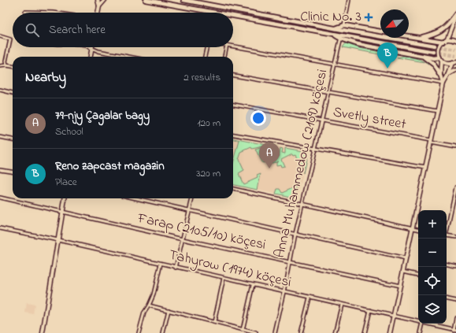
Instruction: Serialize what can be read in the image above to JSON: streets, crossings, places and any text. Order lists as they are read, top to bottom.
{
  "streets": {
    "street": [
      "Svetly street",
      "Anna Muhammedow (2109) köçesi",
      "Farap (2105/10) köçesi",
      "Tahyrow (1974) köçesi"
    ]
  },
  "crossings": [
    ["Svetly street", "Anna Muhammedow (2109) köçesi"],
    ["Anna Muhammedow (2109) köçesi", "Farap (2105/10) köçesi"],
    ["Anna Muhammedow (2109) köçesi", "Tahyrow (1974) köçesi"]
  ],
  "places": {
    "health": ["Clinic No. 3"]
  },
  "north": "bottom left",
  "page": {
    "search": "Search here",
    "pins": ["B", "A"],
    "heading": ["Nearby", "2 results"],
    "list": [
      {
        "mark": "A",
        "name": "79-njy Çagalar bagy",
        "note": "School",
        "value": "120 m"
      },
      {
        "mark": "B",
        "name": "Reno zapcast magazin",
        "note": "Place",
        "value": "320 m"
      }
    ],
    "map_buttons": ["+", "−"]
  }
}
